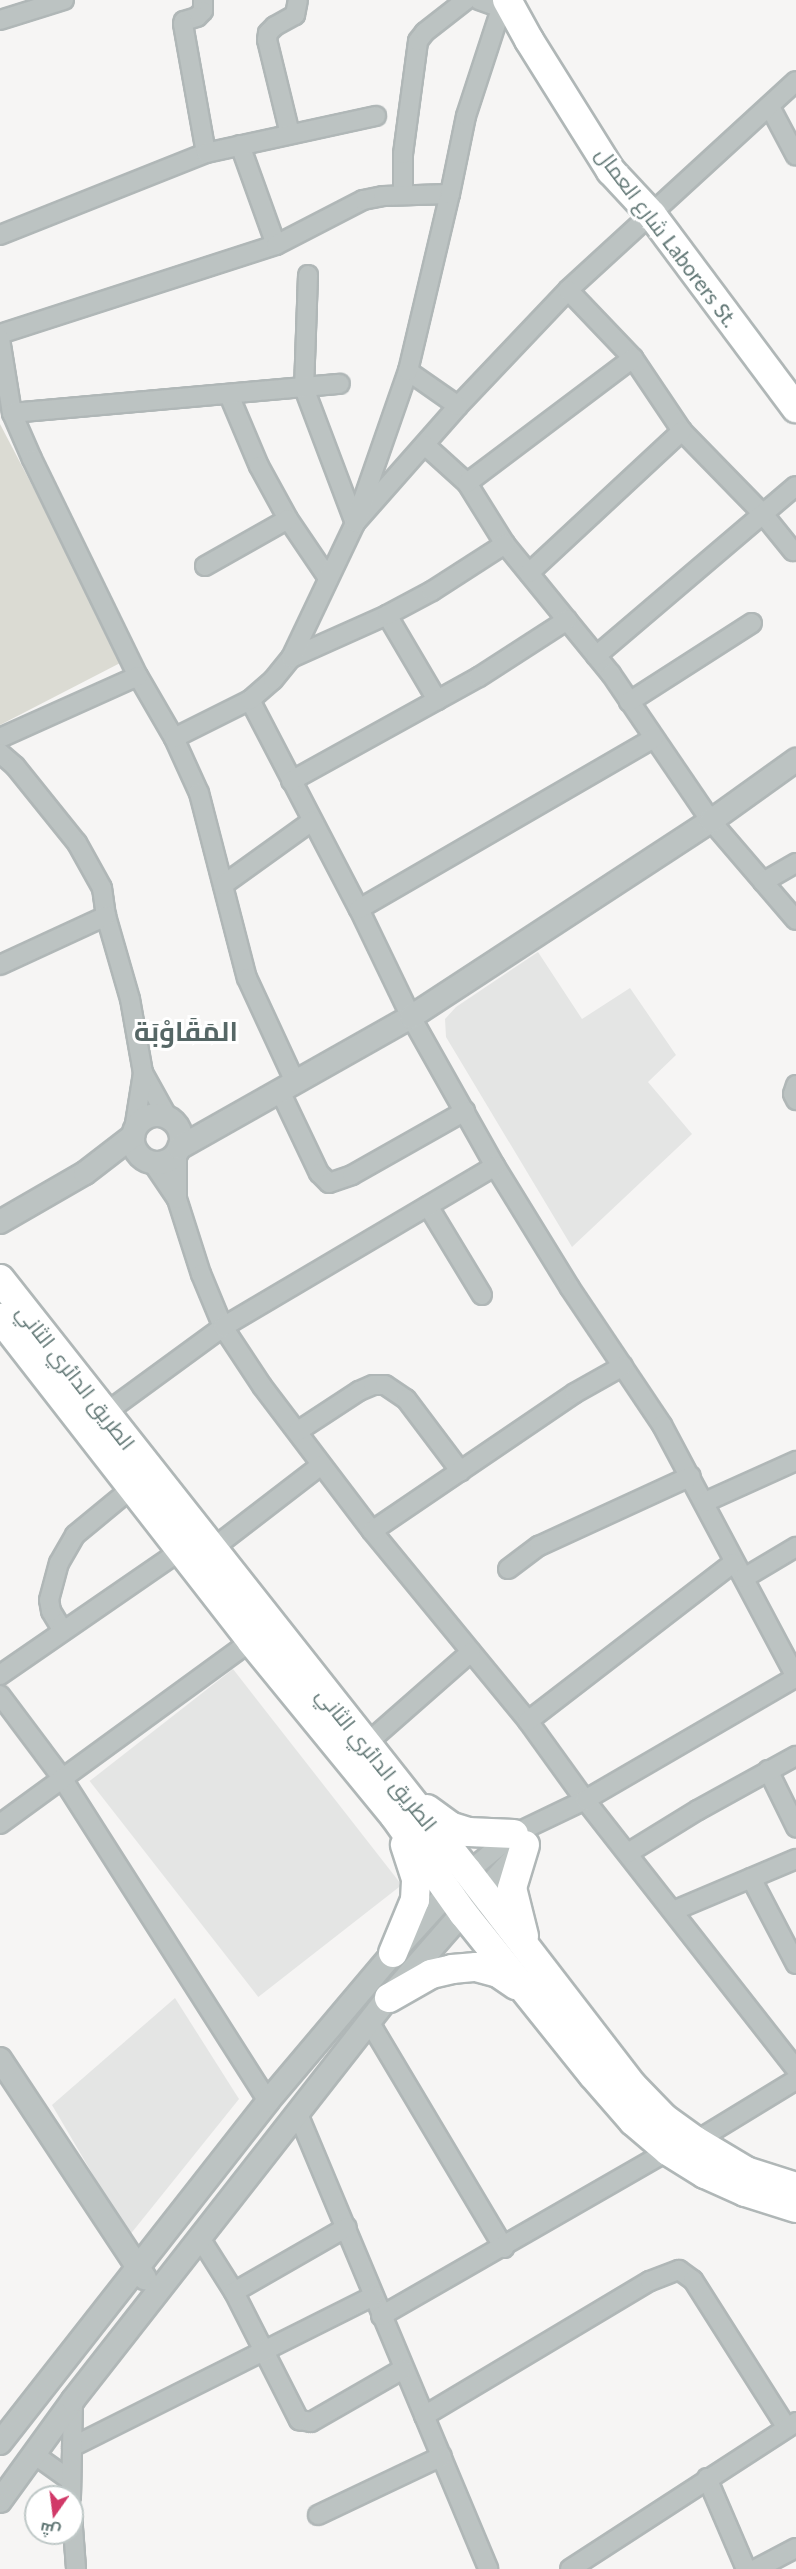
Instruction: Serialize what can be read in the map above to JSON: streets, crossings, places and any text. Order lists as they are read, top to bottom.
{
  "streets": {
    "main road": ["شارع العمال Laborers St.", "الطريق الدائري الثاني"]
  },
  "districts": ["المَقَاوْبَة"],
  "north": "bottom"
}
